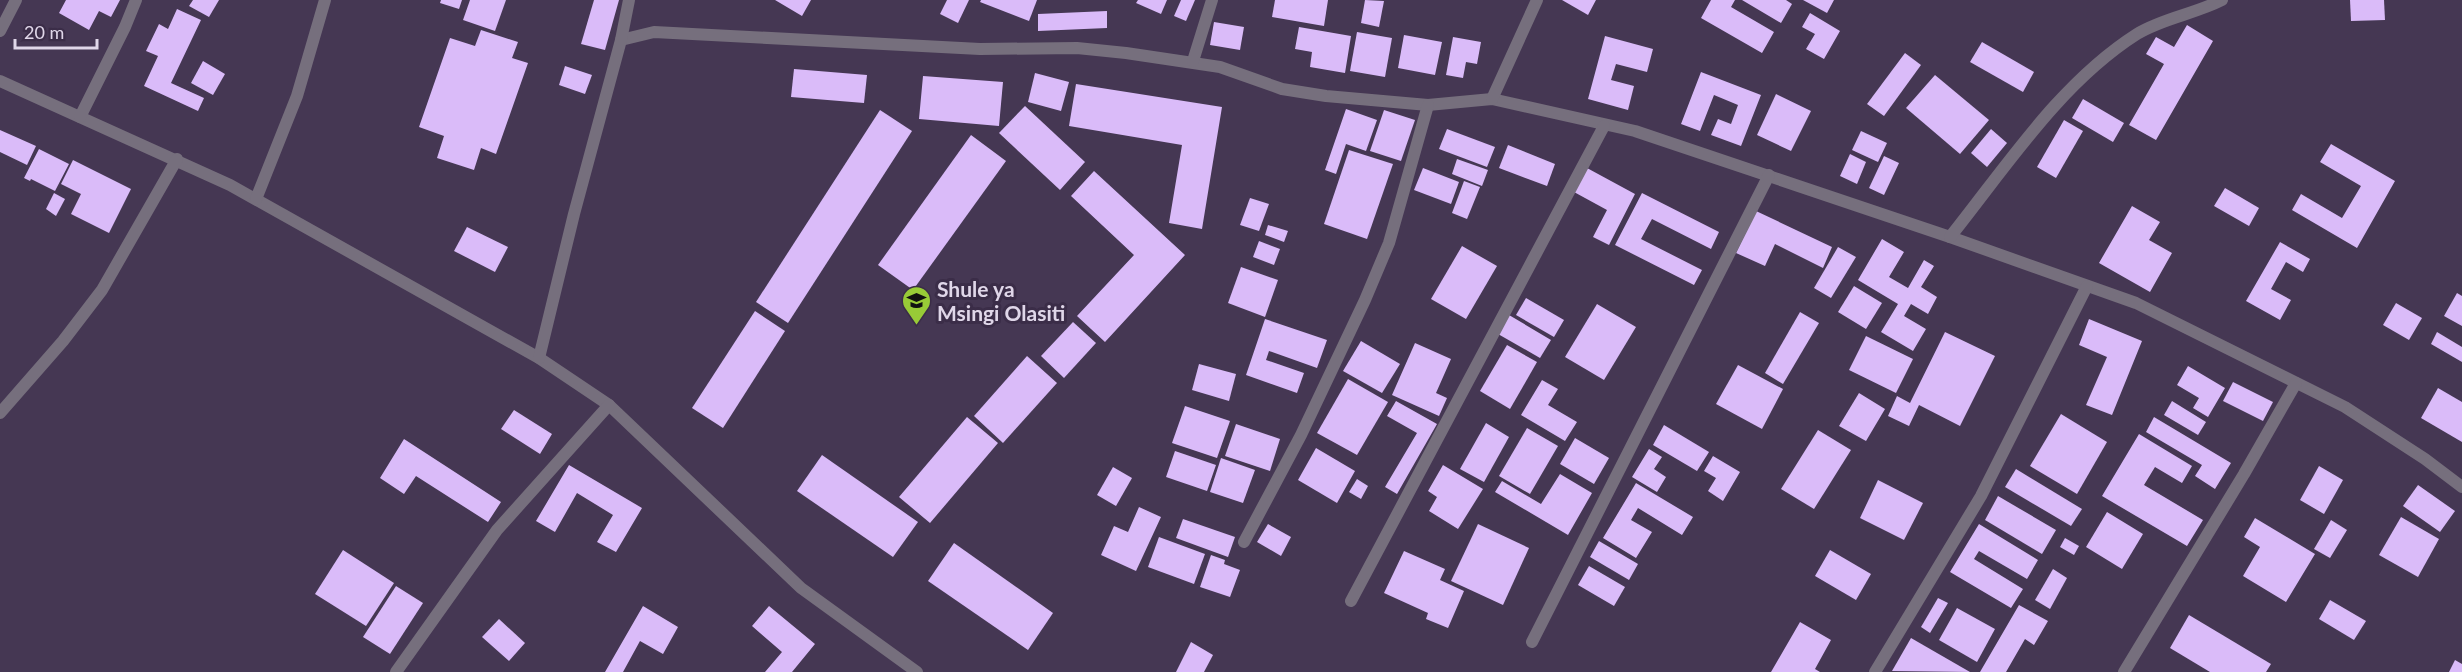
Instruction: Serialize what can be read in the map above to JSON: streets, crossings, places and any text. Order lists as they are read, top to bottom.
{
  "places": {
    "school or university": ["Shule ya Msingi Olasiti"]
  },
  "scale_bar": "20 m"
}
